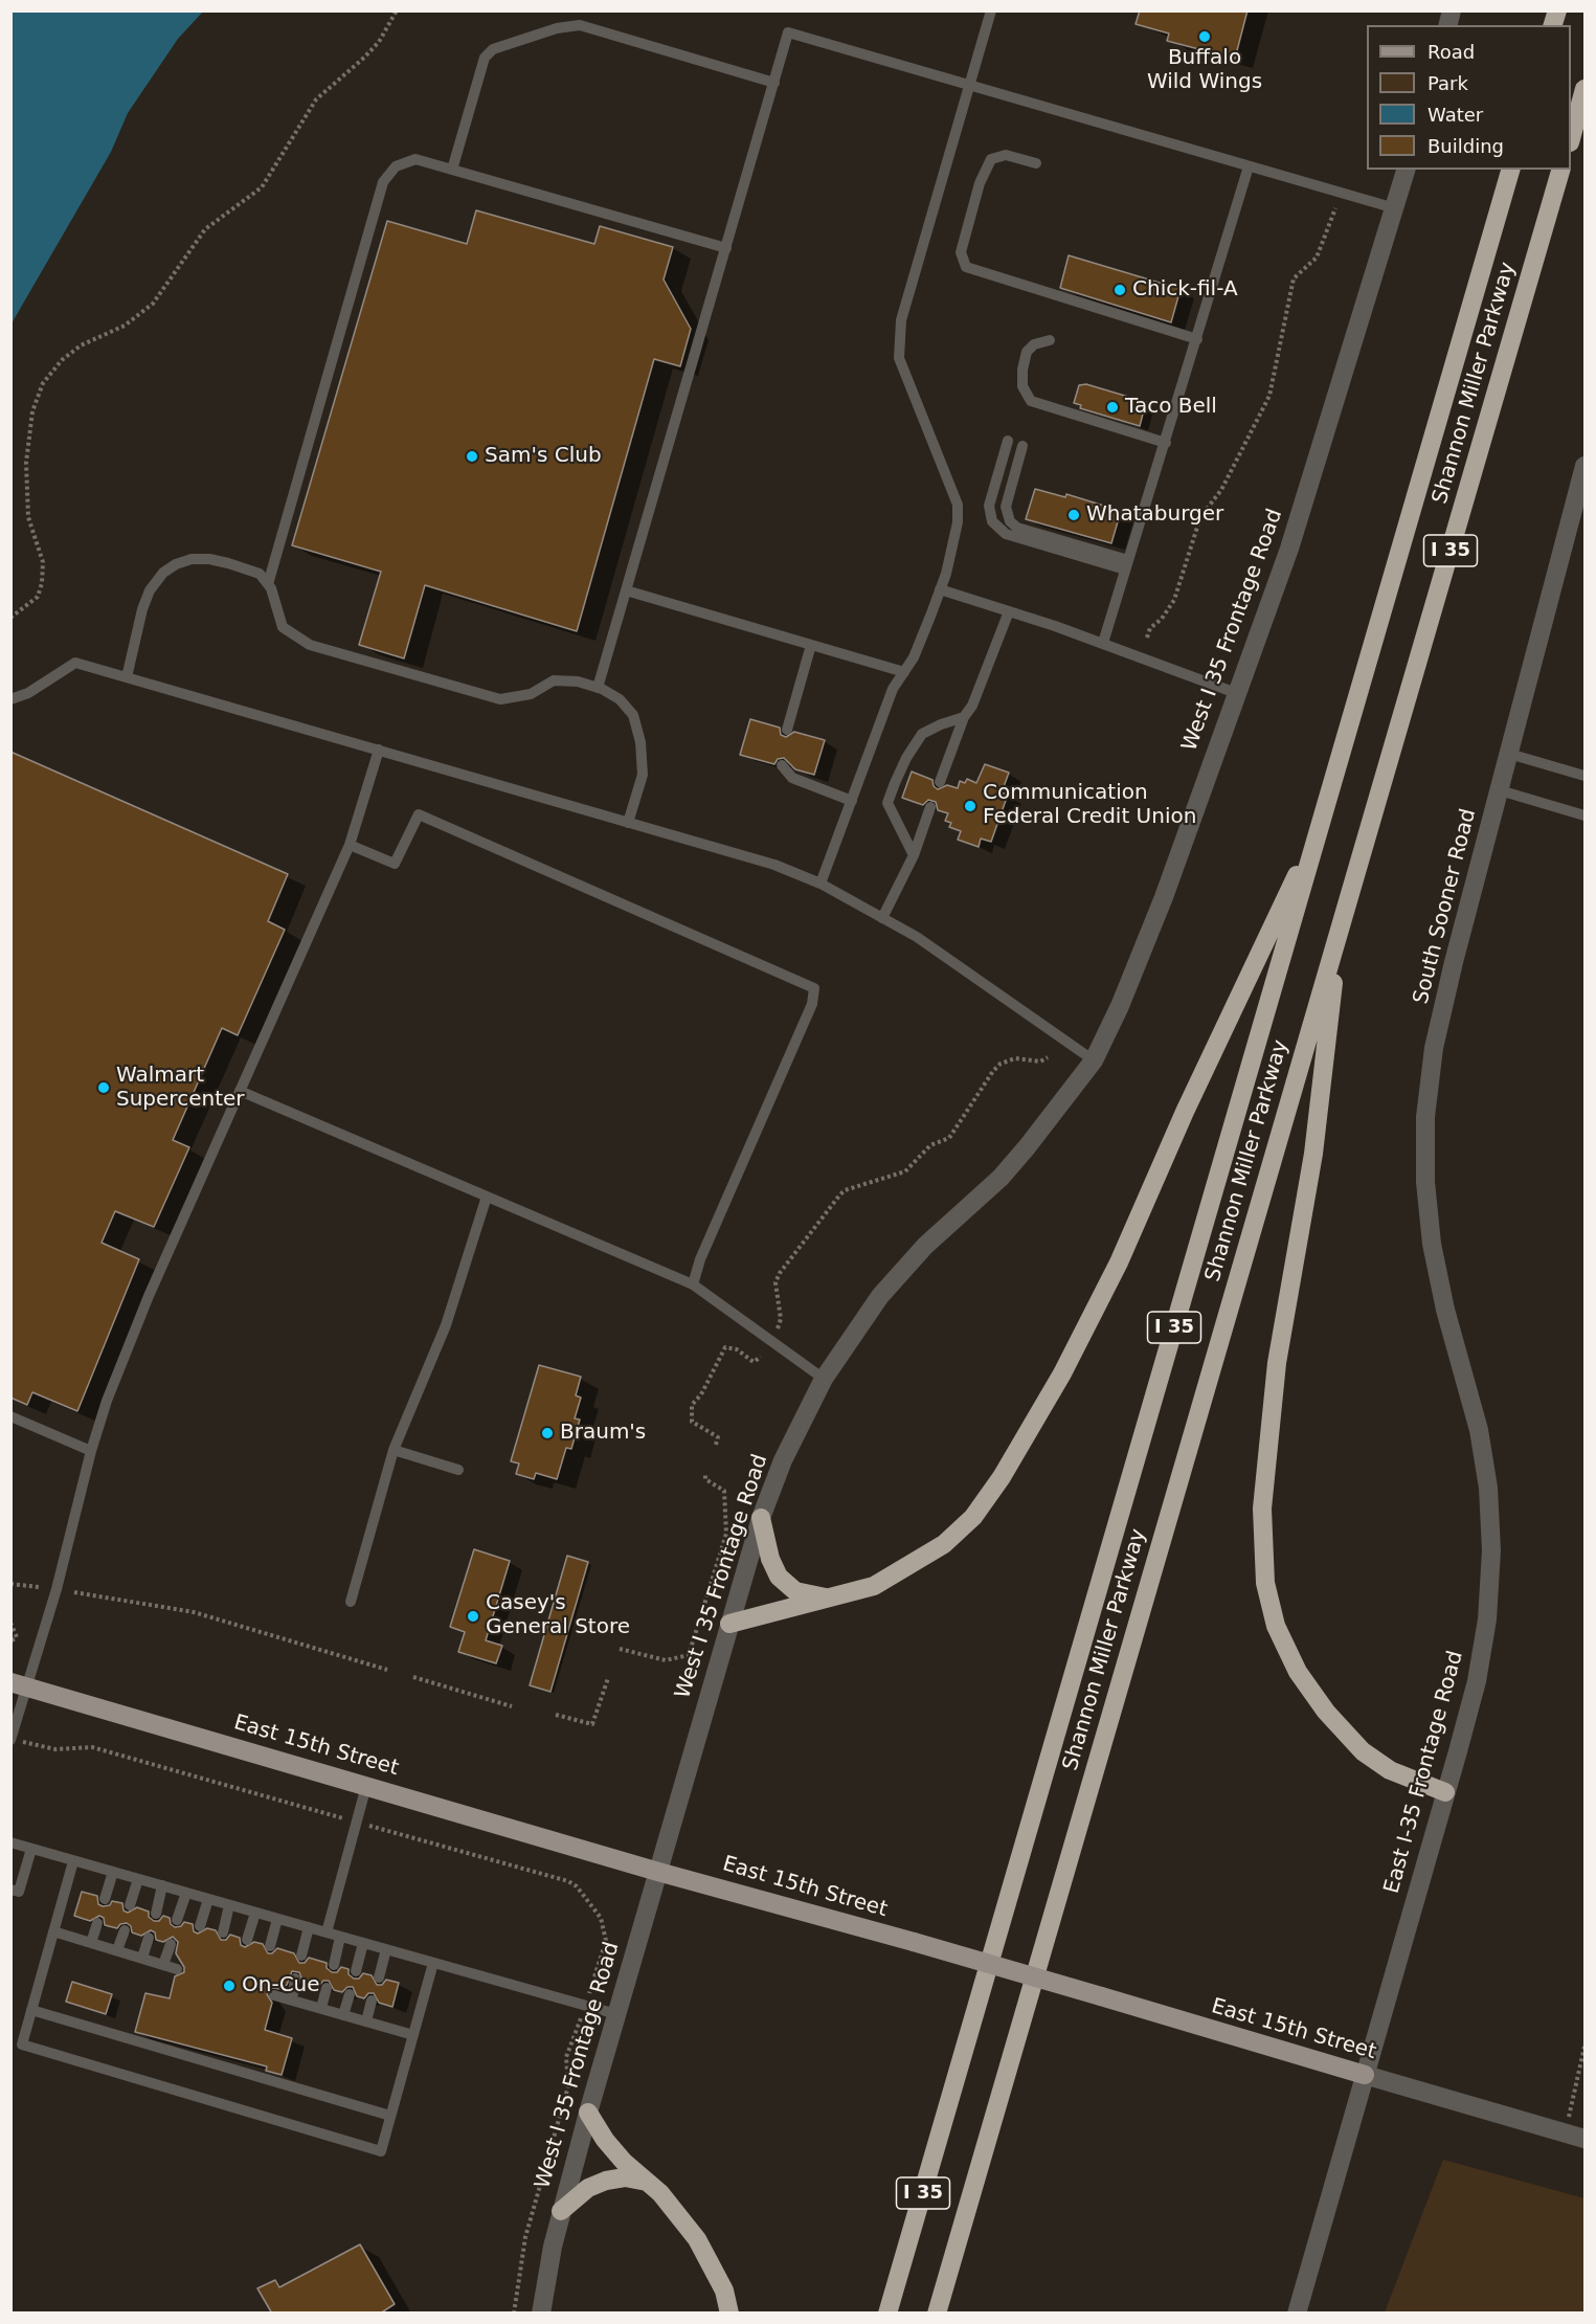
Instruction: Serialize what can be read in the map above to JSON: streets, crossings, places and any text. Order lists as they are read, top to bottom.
{
  "streets": {
    "highway": ["Shannon Miller Parkway", "I 35"],
    "main road": ["East 15th Street"],
    "street": ["West I 35 Frontage Road", "South Sooner Road", "East I-35 Frontage Road"]
  },
  "crossings": [
    ["West I 35 Frontage Road", "East 15th Street"],
    ["South Sooner Road", "East I-35 Frontage Road"],
    ["East 15th Street", "East I-35 Frontage Road"]
  ],
  "places": [
    "Buffalo Wild Wings",
    "Chick-fil-A",
    "Taco Bell",
    "Sam's Club",
    "Whataburger",
    "Communication Federal Credit Union",
    "Walmart Supercenter",
    "Braum's",
    "Casey's General Store",
    "On-Cue"
  ],
  "legend": [
    "Road",
    "Park",
    "Water",
    "Building"
  ]
}
